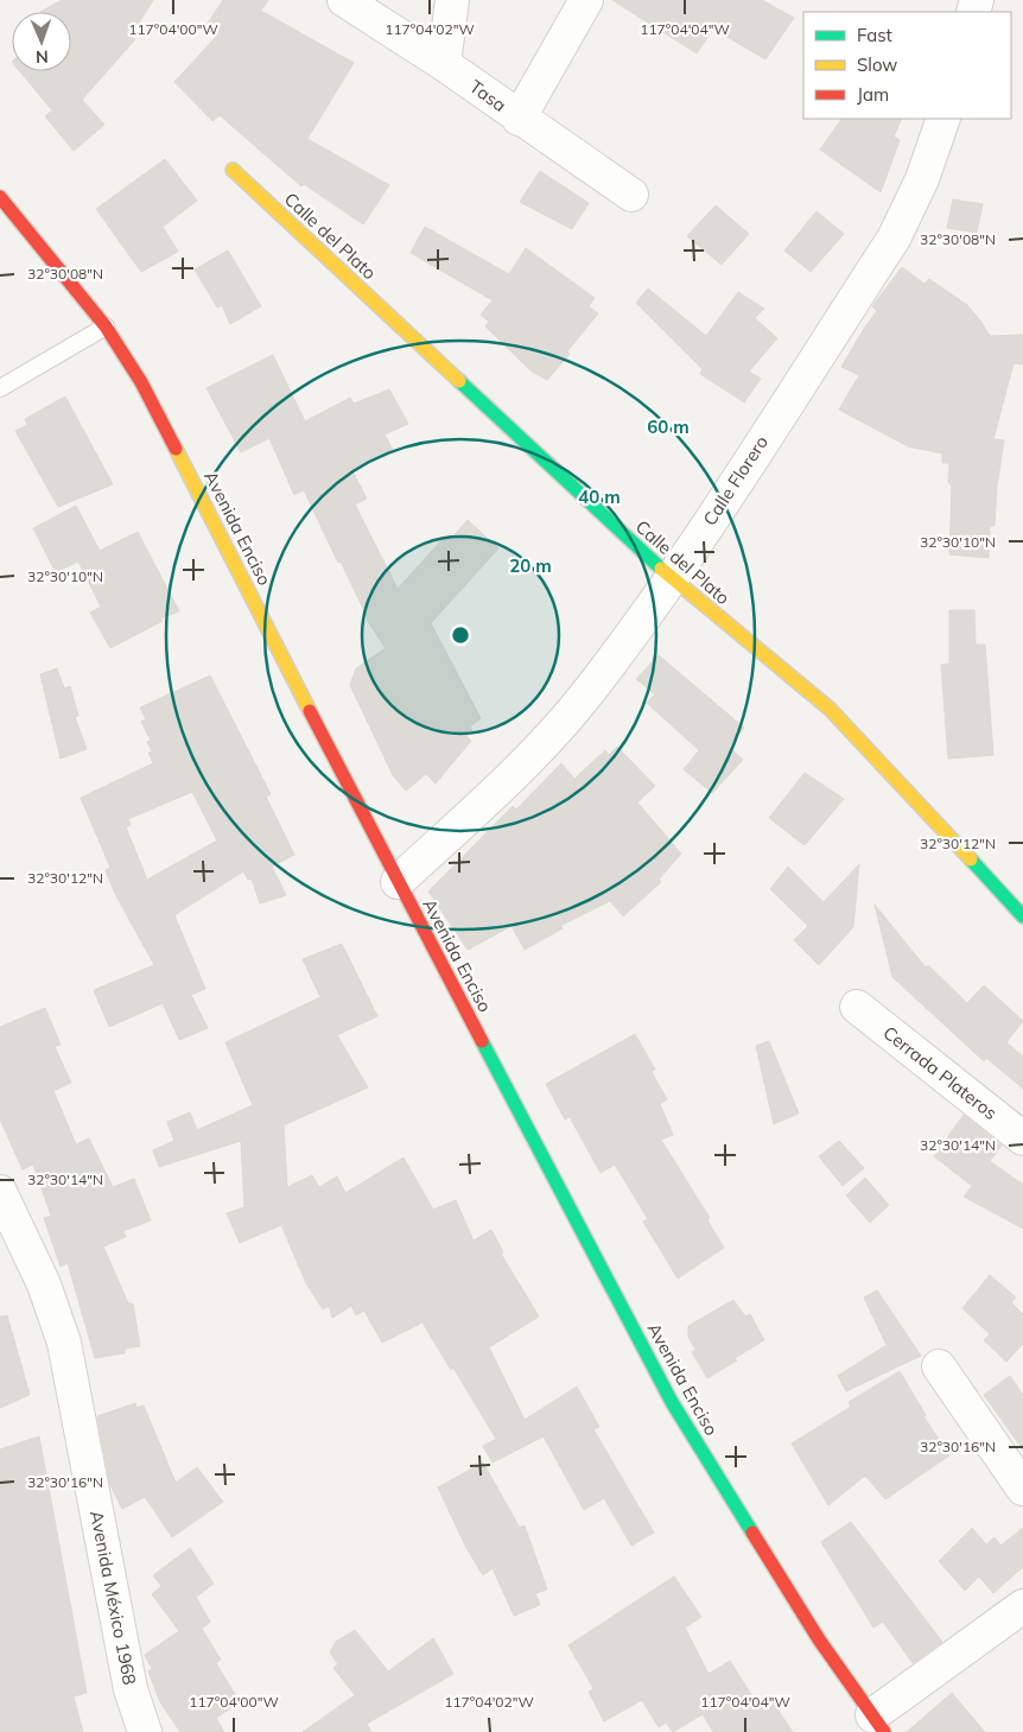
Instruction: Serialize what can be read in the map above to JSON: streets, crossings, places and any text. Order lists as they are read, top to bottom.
{
  "streets": {
    "main road": ["Calle del Plato", "Avenida Enciso"],
    "street": [
      "Tasa",
      "Calle Florero",
      "Cerrada Plateros",
      "Avenida México 1968"
    ]
  },
  "crossings": [
    ["Calle del Plato", "Calle Florero"],
    ["Calle Florero", "Avenida Enciso"]
  ],
  "legend": ["Fast", "Slow", "Jam"],
  "north": "bottom",
  "coordinates": [
    "117°04'00\"W",
    "117°04'02\"W",
    "117°04'04\"W",
    "32°30'08\"N",
    "32°30'10\"N",
    "32°30'12\"N",
    "32°30'14\"N",
    "32°30'16\"N"
  ],
  "rings": ["60 m", "40 m", "20 m"]
}
